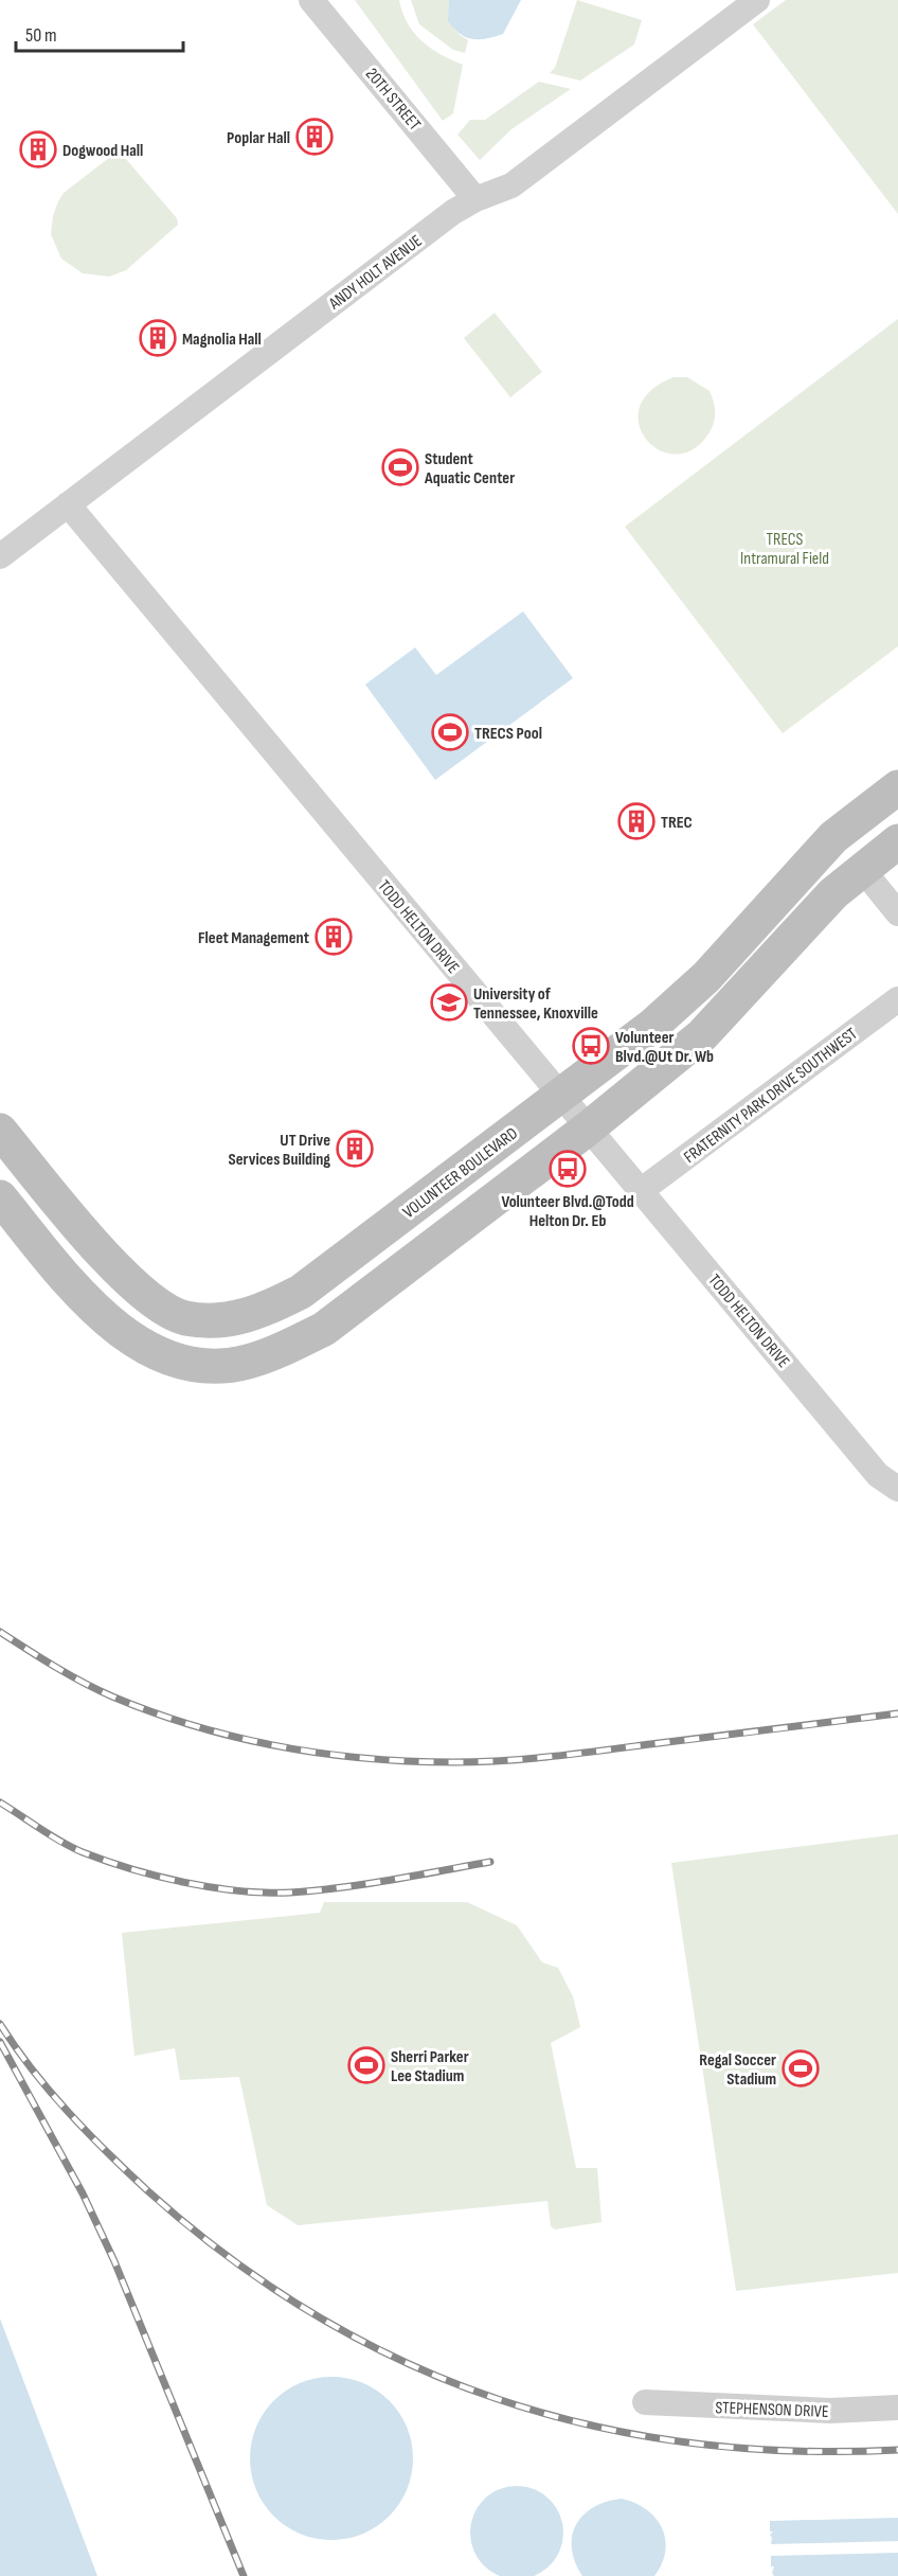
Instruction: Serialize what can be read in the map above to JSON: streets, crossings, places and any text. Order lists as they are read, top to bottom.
{
  "streets": {
    "street": [
      "20TH STREET",
      "ANDY HOLT AVENUE",
      "TODD HELTON DRIVE",
      "FRATERNITY PARK DRIVE SOUTHWEST",
      "VOLUNTEER BOULEVARD",
      "STEPHENSON DRIVE"
    ]
  },
  "crossings": [
    ["20TH STREET", "ANDY HOLT AVENUE"],
    ["ANDY HOLT AVENUE", "TODD HELTON DRIVE"],
    ["TODD HELTON DRIVE", "FRATERNITY PARK DRIVE SOUTHWEST"],
    ["TODD HELTON DRIVE", "VOLUNTEER BOULEVARD"]
  ],
  "parks": ["TRECS Intramural Field"],
  "places": {
    "building": [
      "Poplar Hall",
      "Dogwood Hall",
      "Magnolia Hall",
      "TREC",
      "Fleet Management",
      "UT Drive Services Building"
    ],
    "sports": [
      "Student Aquatic Center",
      "TRECS Pool",
      "Sherri Parker Lee Stadium",
      "Regal Soccer Stadium"
    ],
    "school or university": ["University of Tennessee, Knoxville"],
    "bus stop": ["Volunteer Blvd.@Ut Dr. Wb", "Volunteer Blvd.@Todd Helton Dr. Eb"]
  },
  "scale_bar": "50 m"
}
